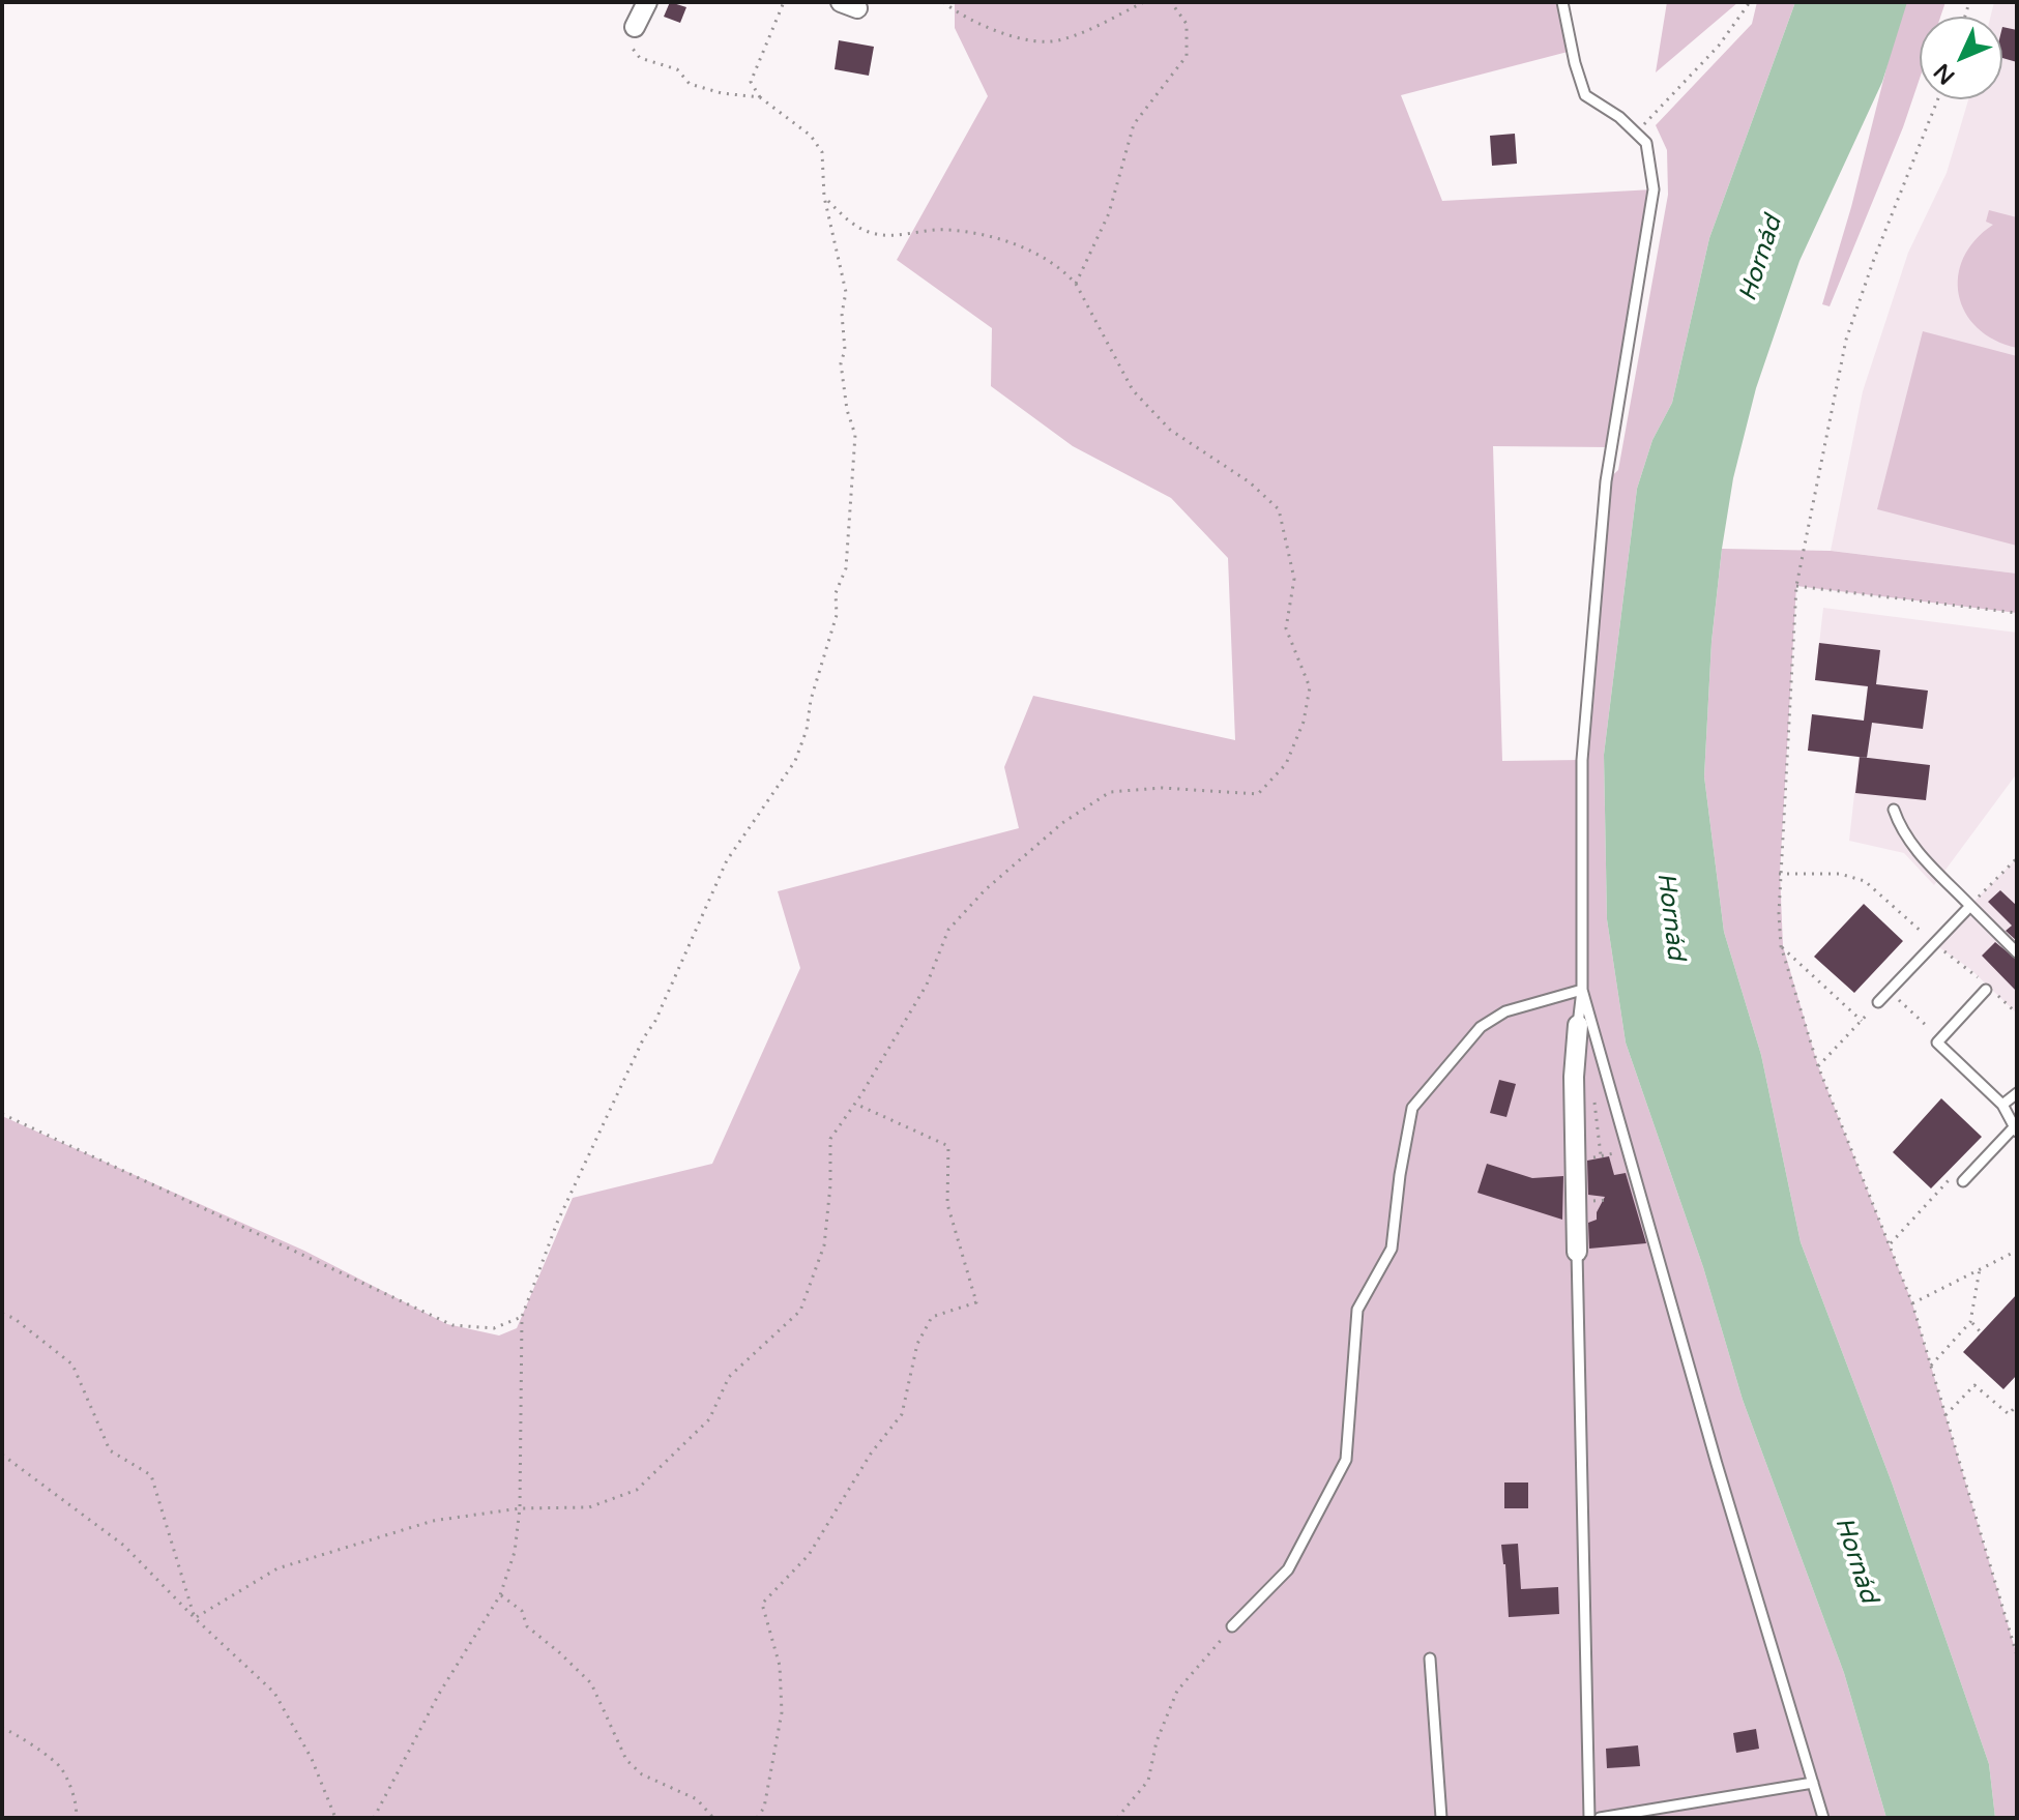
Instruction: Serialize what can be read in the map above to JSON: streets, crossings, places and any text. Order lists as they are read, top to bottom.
{
  "water": ["Hornád"],
  "north": "bottom left"
}
